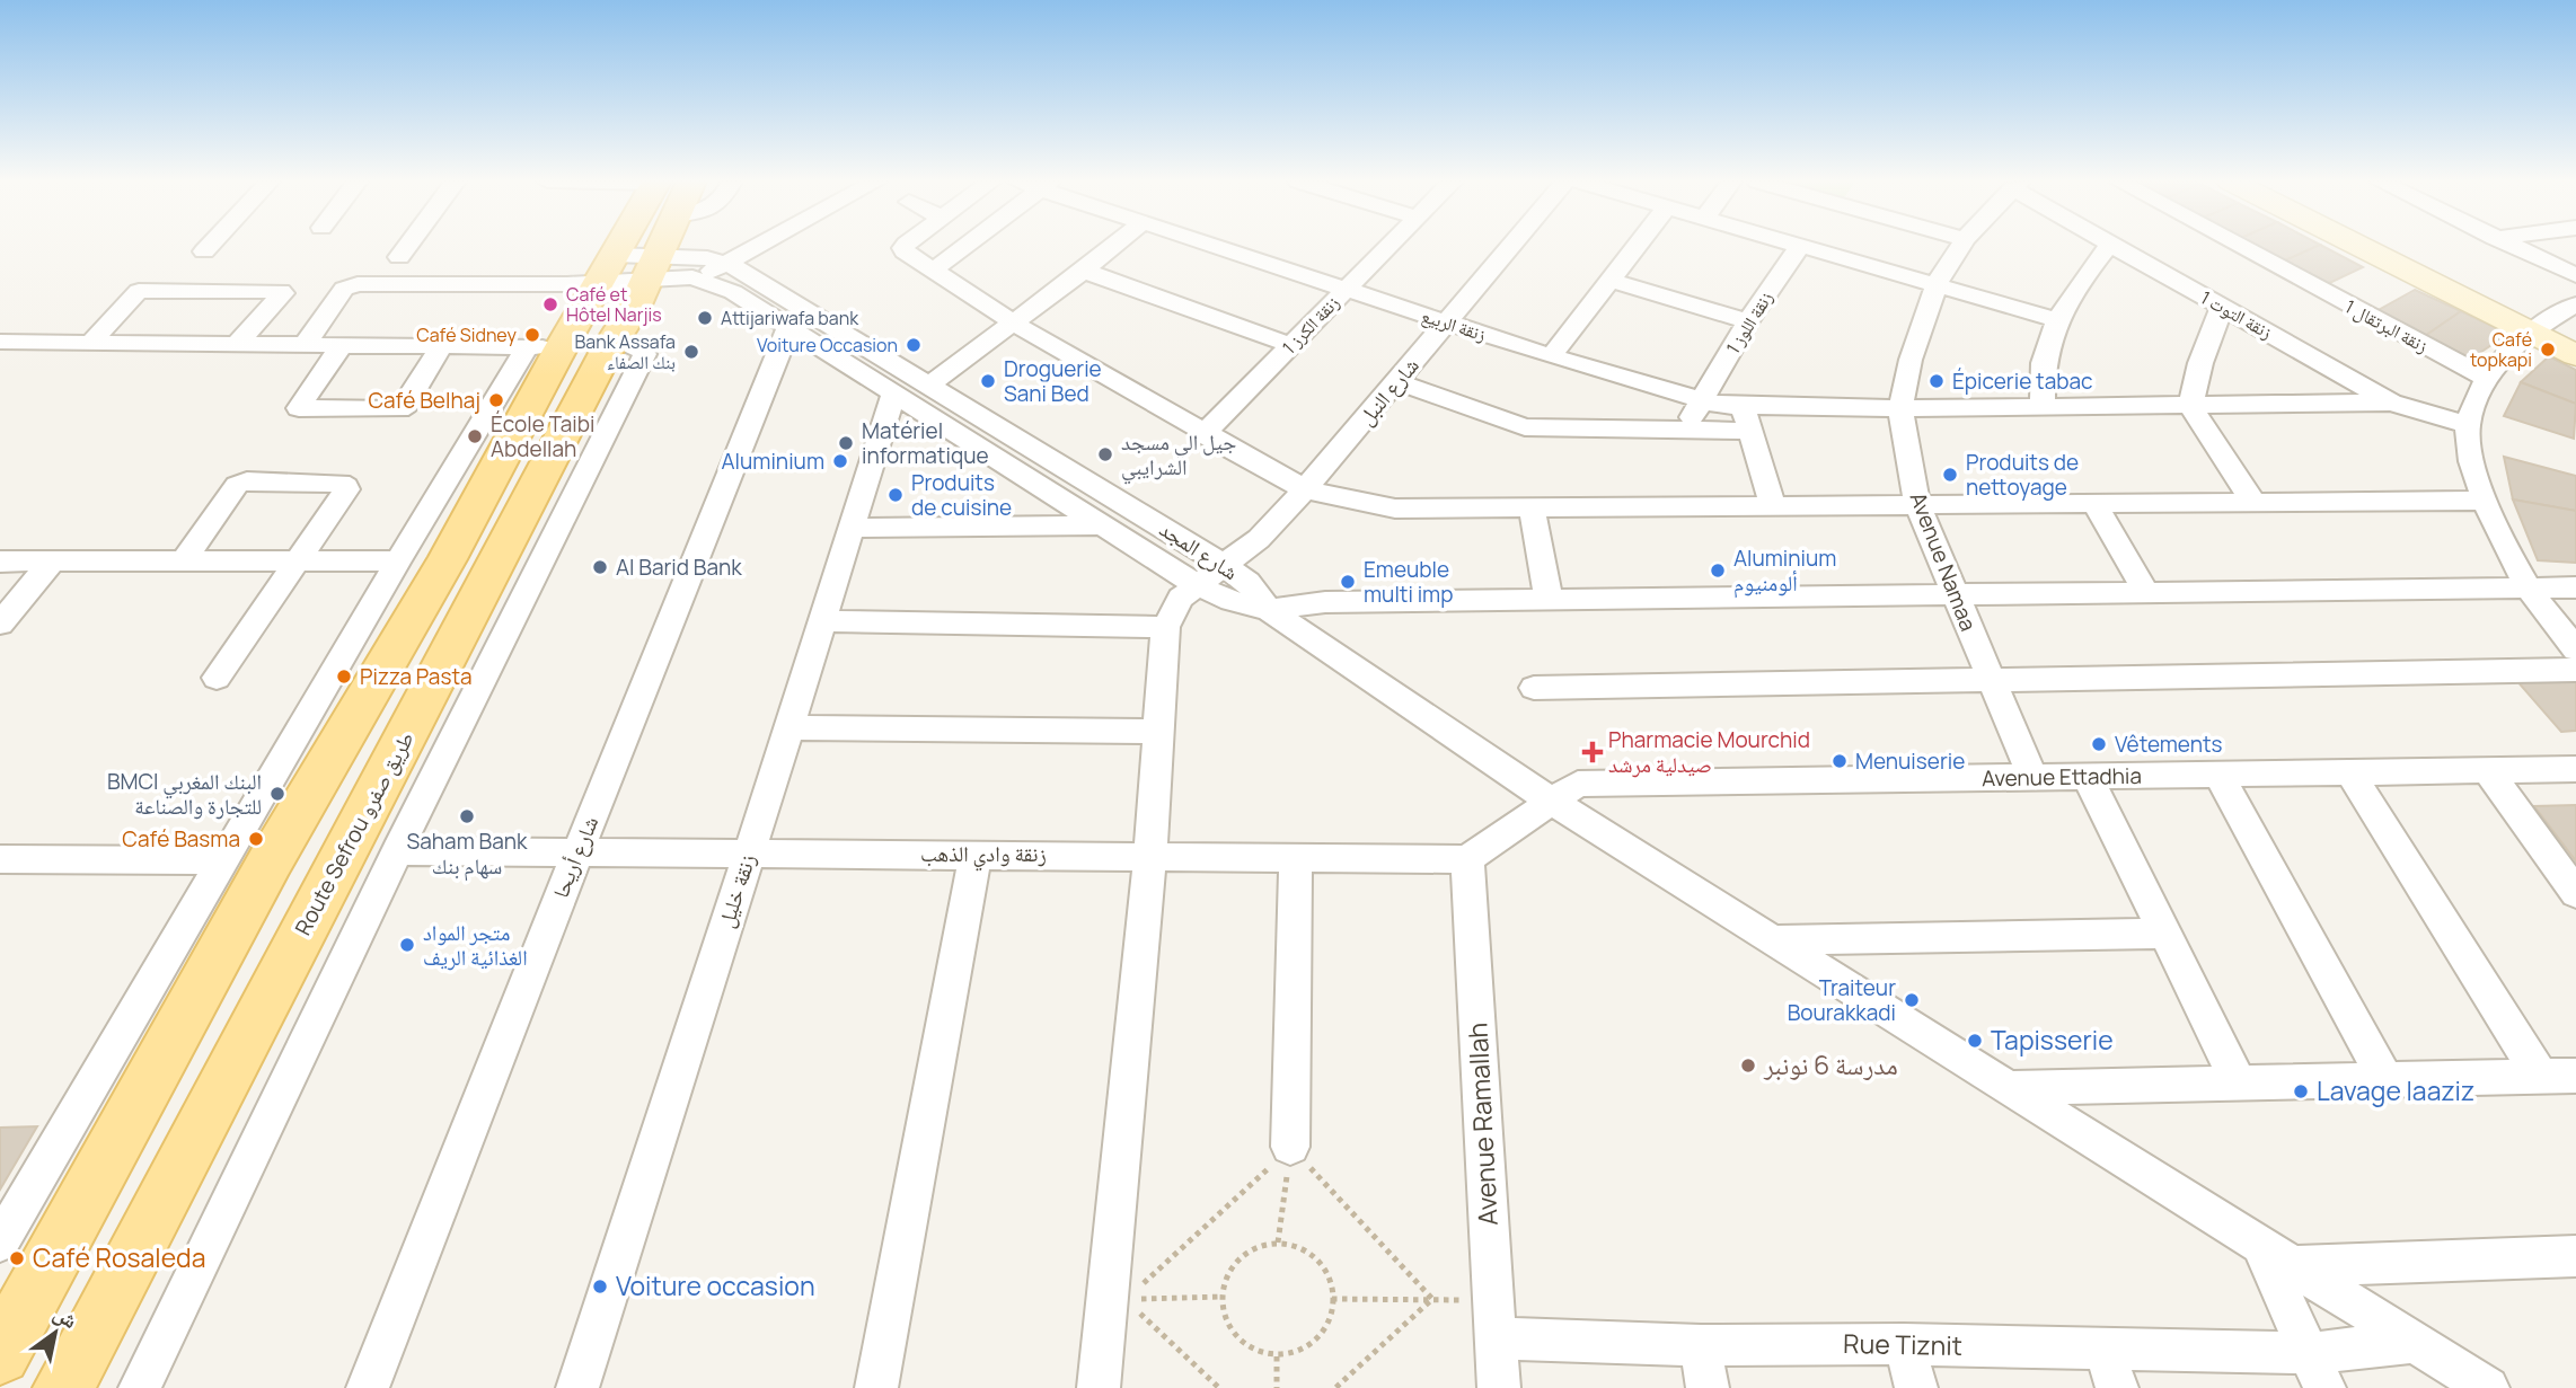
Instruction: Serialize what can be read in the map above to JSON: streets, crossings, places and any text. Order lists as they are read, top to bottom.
{
  "streets": {
    "main road": ["Route Sefrou طريق صفرو"],
    "street": [
      "زنقة التوت 1",
      "زنقة اللوز 1",
      "زنقة الكرز 1",
      "زنقة الربيع",
      "زنقة البرتقال 1",
      "شارع النبل",
      "شارع المجد",
      "Avenue Namaa",
      "Avenue Ettadhia",
      "زنقة وادي الذهب",
      "شارع أريحا",
      "زنقة خليل",
      "Avenue Ramallah",
      "Rue Tiznit"
    ]
  },
  "crossings": [
    ["زنقة التوت 1", "زنقة الربيع"],
    ["زنقة اللوز 1", "زنقة الربيع"],
    ["زنقة الكرز 1", "زنقة الربيع"],
    ["زنقة الربيع", "شارع النبل"],
    ["زنقة الربيع", "Avenue Namaa"],
    ["شارع النبل", "شارع المجد"],
    ["شارع المجد", "Route Sefrou طريق صفرو"],
    ["شارع المجد", "شارع أريحا"],
    ["شارع المجد", "زنقة خليل"],
    ["Avenue Namaa", "Avenue Ettadhia"],
    ["زنقة وادي الذهب", "شارع أريحا"],
    ["زنقة وادي الذهب", "زنقة خليل"],
    ["زنقة وادي الذهب", "Avenue Ramallah"],
    ["Avenue Ramallah", "Rue Tiznit"]
  ],
  "places": {
    "other": [
      "Café et Hôtel Narjis",
      "Attijariwafa bank",
      "Café Sidney",
      "Voiture Occasion",
      "Café topkapi",
      "Bank Assafa بنك الصفاء",
      "Droguerie Sani Bed",
      "Épicerie tabac",
      "Café Belhaj",
      "École Taibi Abdellah",
      "Matériel informatique",
      "جيل الي مسجد الشرايبي",
      "Aluminium",
      "Produits de nettoyage",
      "Produits de cuisine",
      "Al Barid Bank",
      "Aluminium ألومنيوم",
      "Emeuble multi imp",
      "Pizza Pasta",
      "Vêtements",
      "Menuiserie",
      "BMCI البنك المغربي للتجارة والصناعة",
      "Saham Bank سهام بنك",
      "Café Basma",
      "متجر المواد الغذائية الريف",
      "Traiteur Bourakkadi",
      "Tapisserie",
      "مدرسة 6 نونبر",
      "Lavage laaziz",
      "Café Rosaleda",
      "Voiture occasion"
    ],
    "health": ["Pharmacie Mourchid صيدلية مرشد"]
  },
  "north": "top right"
}
